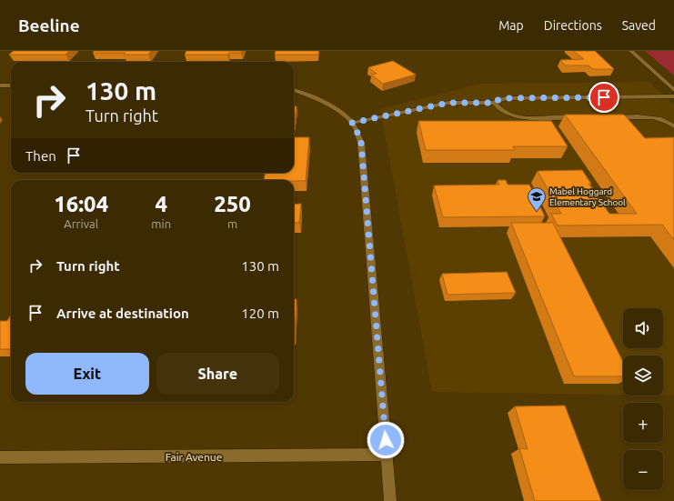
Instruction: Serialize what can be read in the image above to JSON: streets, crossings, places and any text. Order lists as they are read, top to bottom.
{
  "streets": {
    "street": ["Fair Avenue"]
  },
  "places": {
    "school or university": ["Mabel Hoggard Elementary School"]
  },
  "page": {
    "header": "Beeline",
    "nav": ["Map", "Directions", "Saved"],
    "turn": ["130 m", "Turn right"],
    "then": "Then",
    "eta": [
      "16:04",
      "Arrival",
      "4",
      "min",
      "250",
      "m"
    ],
    "list": [
      {
        "name": "Turn right",
        "value": "130 m"
      },
      {
        "name": "Arrive at destination",
        "value": "120 m"
      }
    ],
    "map_buttons": ["+", "−"],
    "buttons": ["Exit", "Share"]
  }
}
